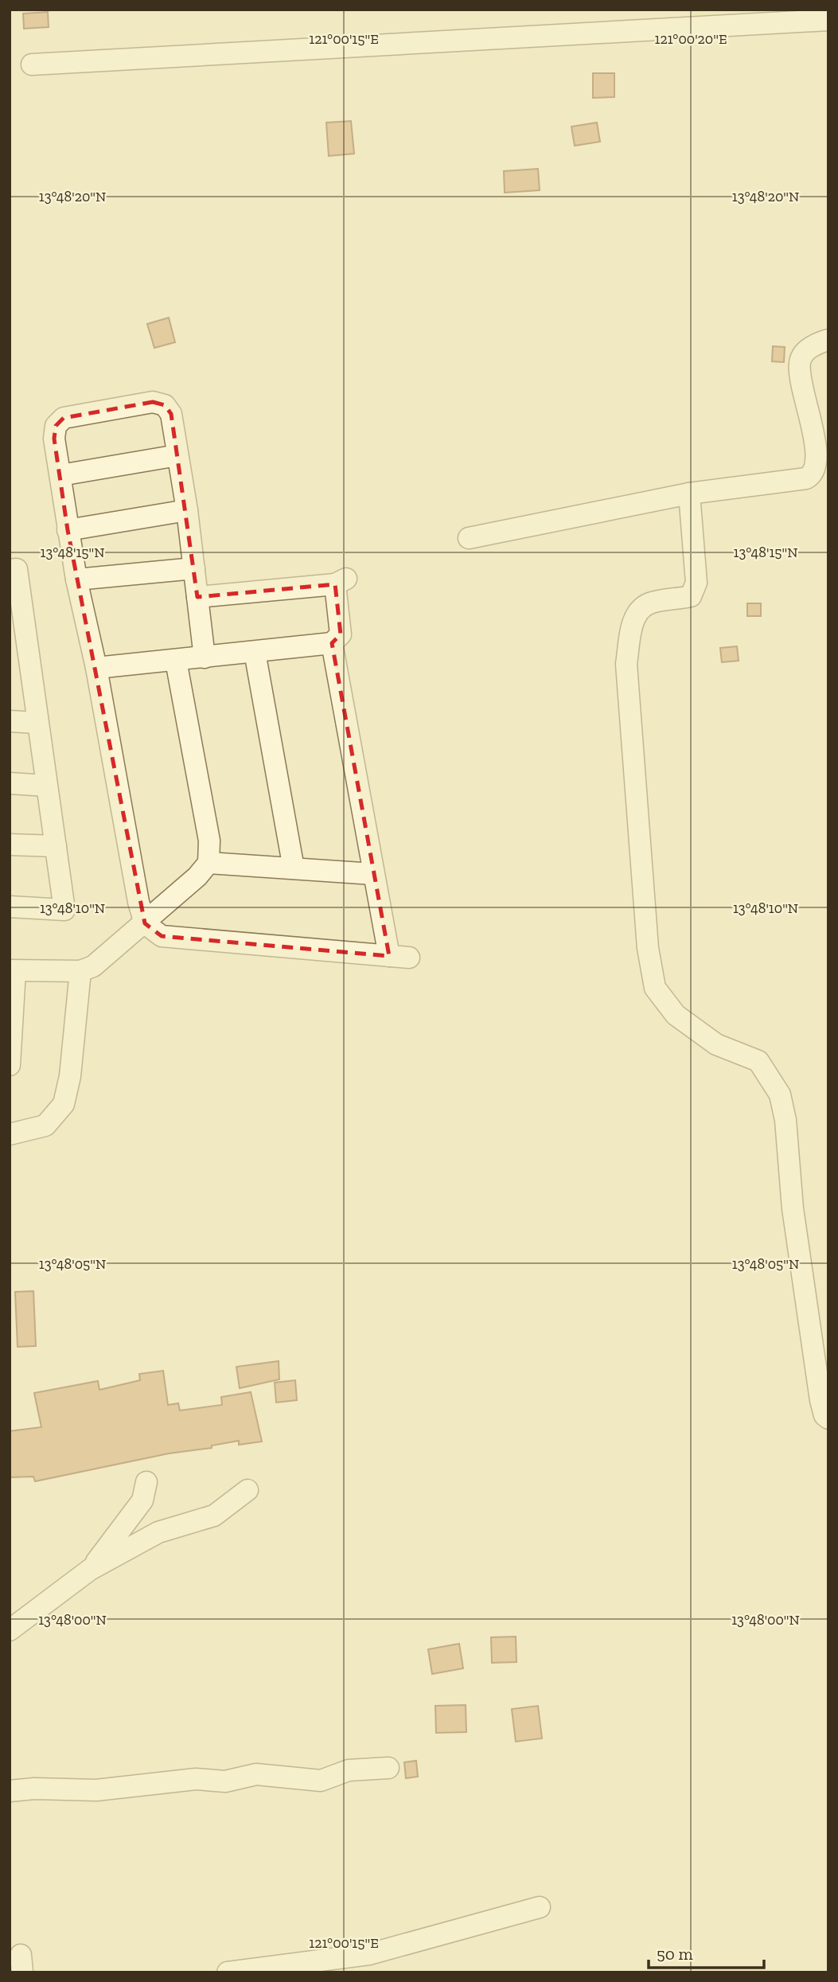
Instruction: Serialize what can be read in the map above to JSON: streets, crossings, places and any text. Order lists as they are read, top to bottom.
{
  "scale_bar": "50 m",
  "coordinates": [
    "121°00'15\"E",
    "121°00'20\"E",
    "13°48'20\"N",
    "13°48'15\"N",
    "13°48'10\"N",
    "13°48'05\"N",
    "13°48'00\"N"
  ]
}
